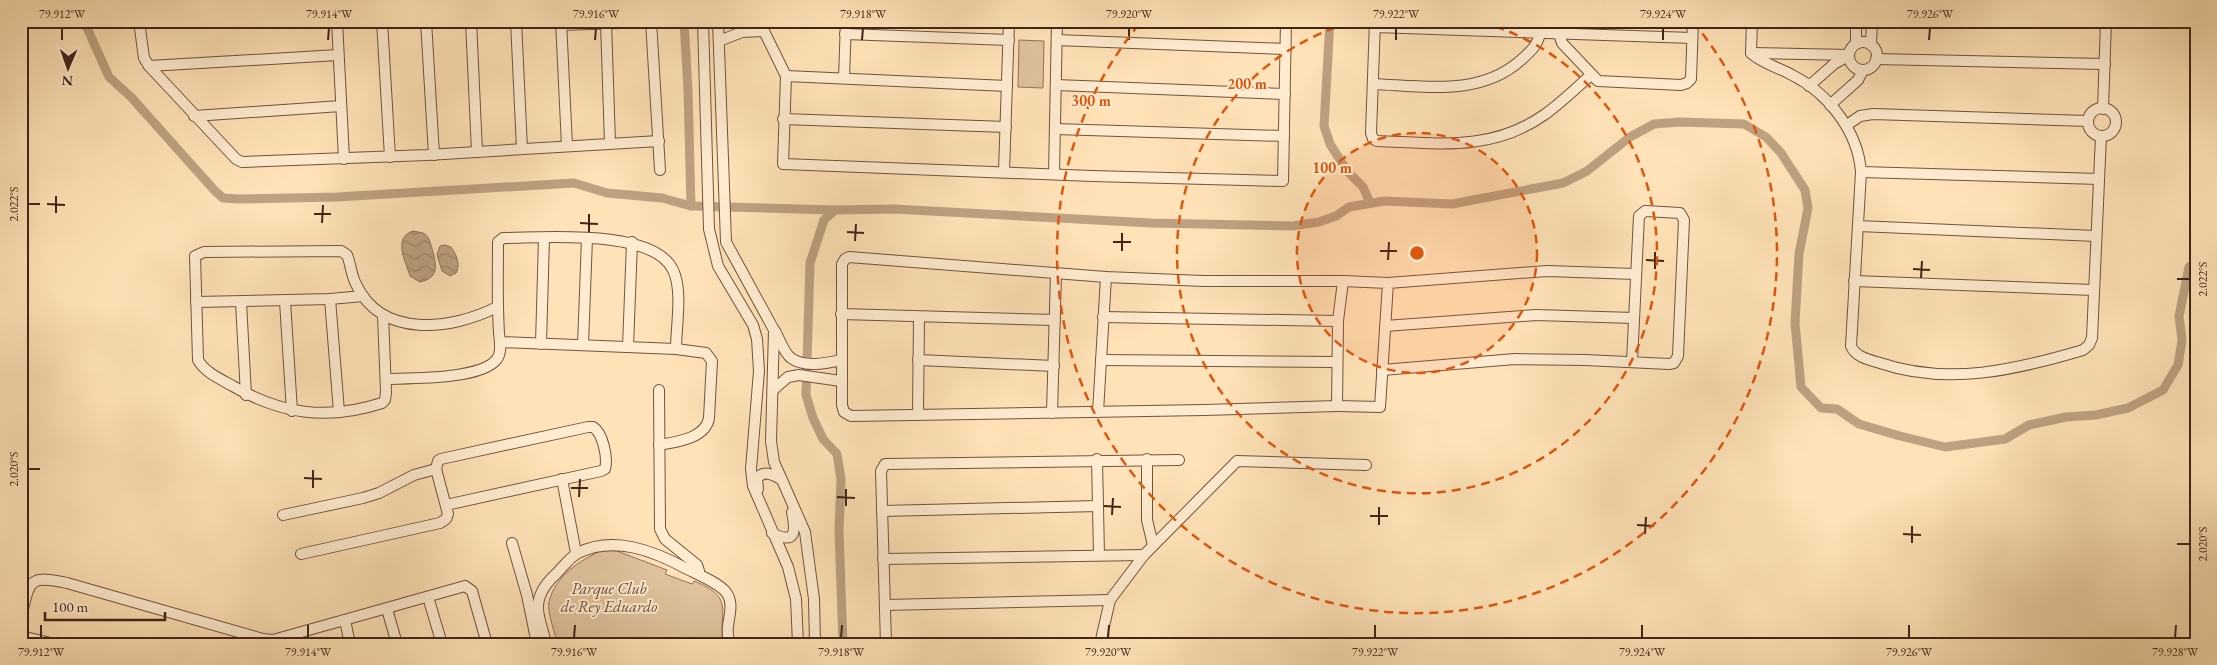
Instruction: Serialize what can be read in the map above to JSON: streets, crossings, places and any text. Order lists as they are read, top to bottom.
{
  "parks": ["Parque Club de Rey Eduardo"],
  "scale_bar": "100 m",
  "north": "bottom",
  "coordinates": [
    "79.912°W",
    "79.914°W",
    "79.916°W",
    "79.918°W",
    "79.920°W",
    "79.922°W",
    "79.924°W",
    "79.926°W",
    "2.022°S",
    "2.020°S",
    "79.928°W"
  ],
  "rings": ["200 m", "300 m", "100 m"]
}
